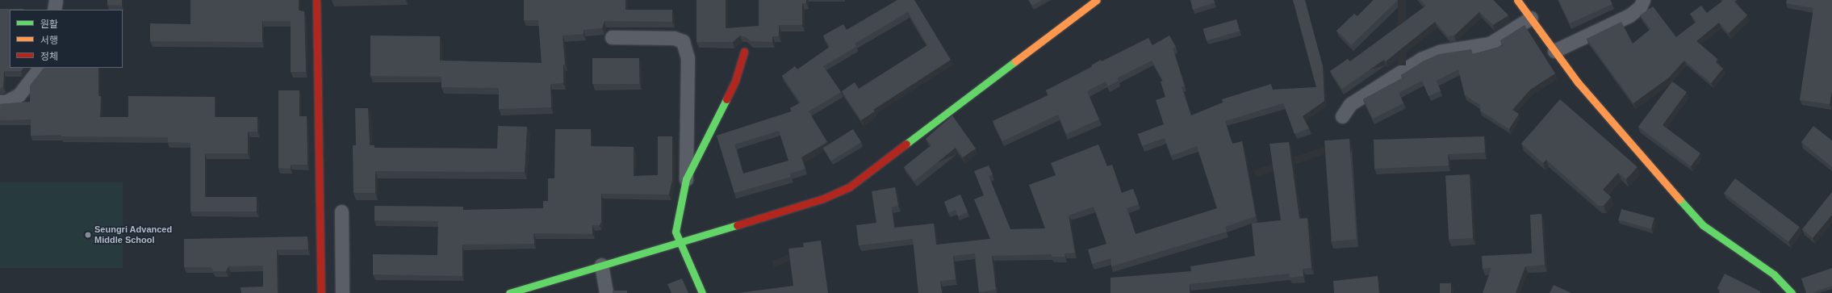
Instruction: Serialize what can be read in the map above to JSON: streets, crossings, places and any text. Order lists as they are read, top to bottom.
{
  "places": ["Seungri Advanced Middle School"],
  "legend": ["원활", "서행", "정체"]
}
